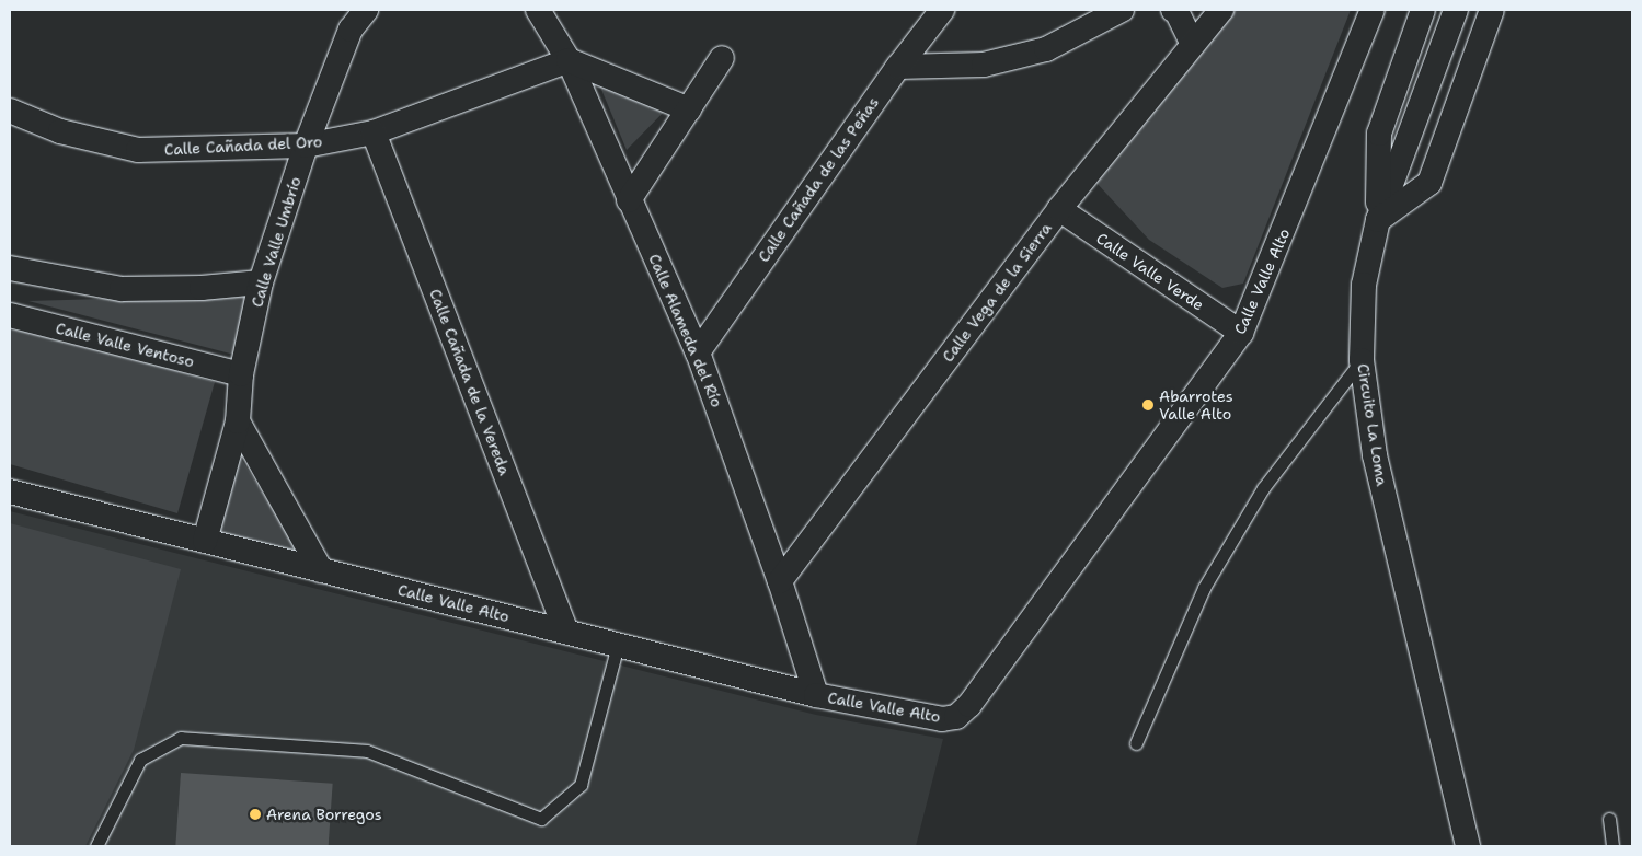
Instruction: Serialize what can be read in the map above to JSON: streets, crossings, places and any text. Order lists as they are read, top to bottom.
{
  "streets": {
    "street": [
      "Calle Cañada del Oro",
      "Calle Cañada de las Peñas",
      "Calle Valle Umbrío",
      "Calle Valle Verde",
      "Calle Valle Alto",
      "Calle Vega de la Sierra",
      "Calle Alameda del Río",
      "Calle Valle Ventoso",
      "Calle Cañada de la Vereda",
      "Circuito La Loma"
    ]
  },
  "crossings": [
    ["Calle Cañada del Oro", "Calle Valle Umbrío"],
    ["Calle Cañada del Oro", "Calle Alameda del Río"],
    ["Calle Cañada del Oro", "Calle Cañada de la Vereda"],
    ["Calle Cañada de las Peñas", "Calle Alameda del Río"],
    ["Calle Valle Umbrío", "Calle Valle Alto"],
    ["Calle Valle Umbrío", "Calle Valle Ventoso"],
    ["Calle Valle Verde", "Calle Valle Alto"],
    ["Calle Valle Verde", "Calle Vega de la Sierra"],
    ["Calle Valle Alto", "Calle Alameda del Río"],
    ["Calle Valle Alto", "Calle Cañada de la Vereda"],
    ["Calle Vega de la Sierra", "Calle Alameda del Río"]
  ],
  "places": ["Abarrotes Valle Alto", "Arena Borregos"]
}
